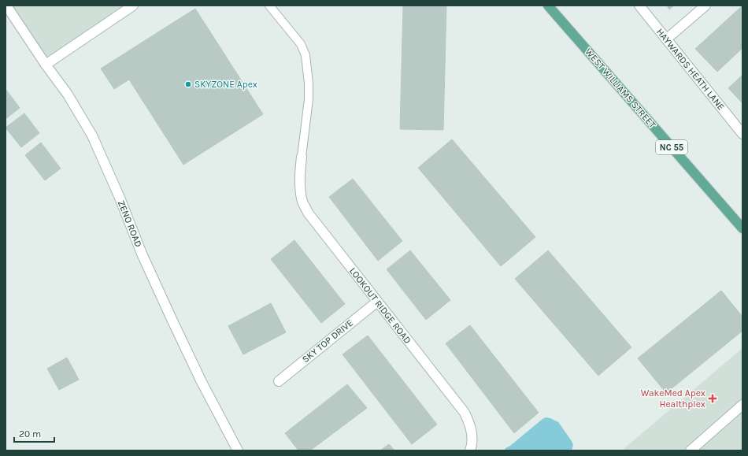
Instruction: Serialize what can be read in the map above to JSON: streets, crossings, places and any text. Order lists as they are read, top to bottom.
{
  "streets": {
    "main road": ["WEST WILLIAMS STREET", "NC 55"],
    "street": [
      "HAYWARDS HEATH LANE",
      "ZENO ROAD",
      "LOOKOUT RIDGE ROAD",
      "SKY TOP DRIVE"
    ]
  },
  "crossings": [
    ["LOOKOUT RIDGE ROAD", "SKY TOP DRIVE"]
  ],
  "places": {
    "other": ["SKYZONE Apex"],
    "health": ["WakeMed Apex Healthplex"]
  },
  "scale_bar": "20 m"
}
